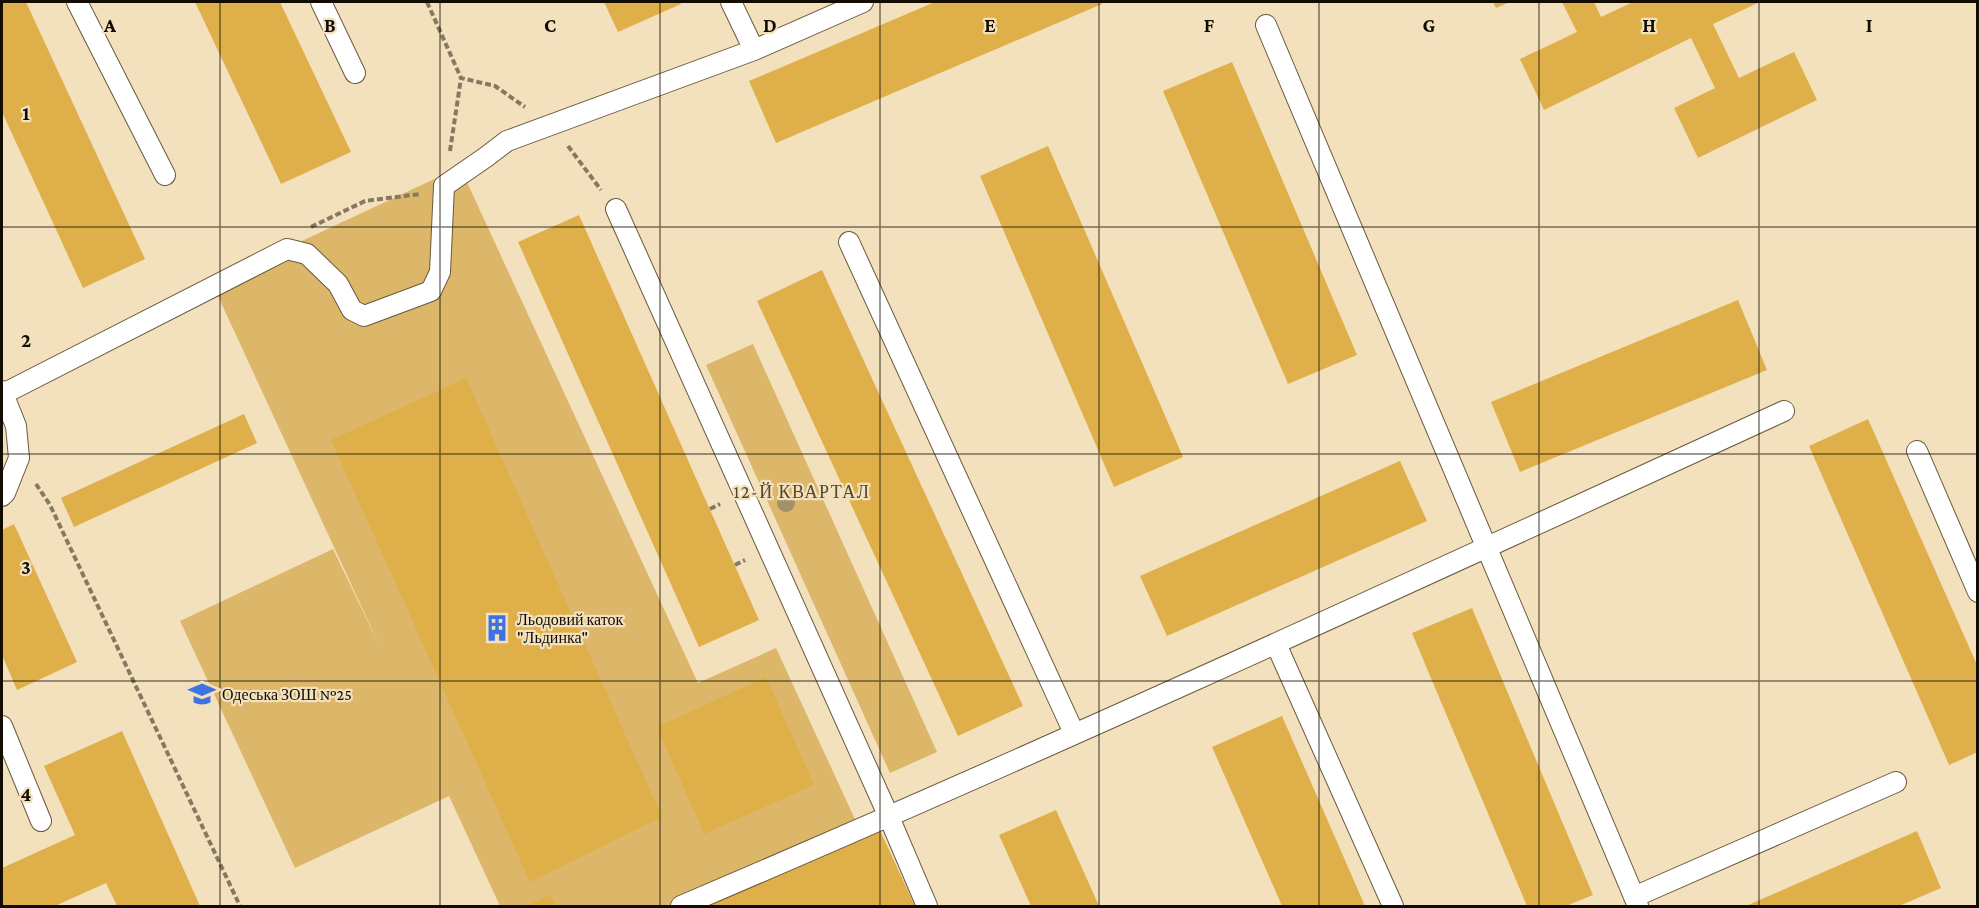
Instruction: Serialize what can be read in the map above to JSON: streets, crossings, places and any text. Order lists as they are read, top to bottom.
{
  "districts": ["12-Й КВАРТАЛ"],
  "places": {
    "building": ["Льодовий каток \"Льдинка\""],
    "school or university": ["Одеська ЗОШ №25"]
  },
  "grid": {
    "columns": [
      "A",
      "B",
      "C",
      "D",
      "E",
      "F",
      "G",
      "H",
      "I"
    ],
    "rows": [
      "1",
      "2",
      "3",
      "4"
    ]
  }
}
